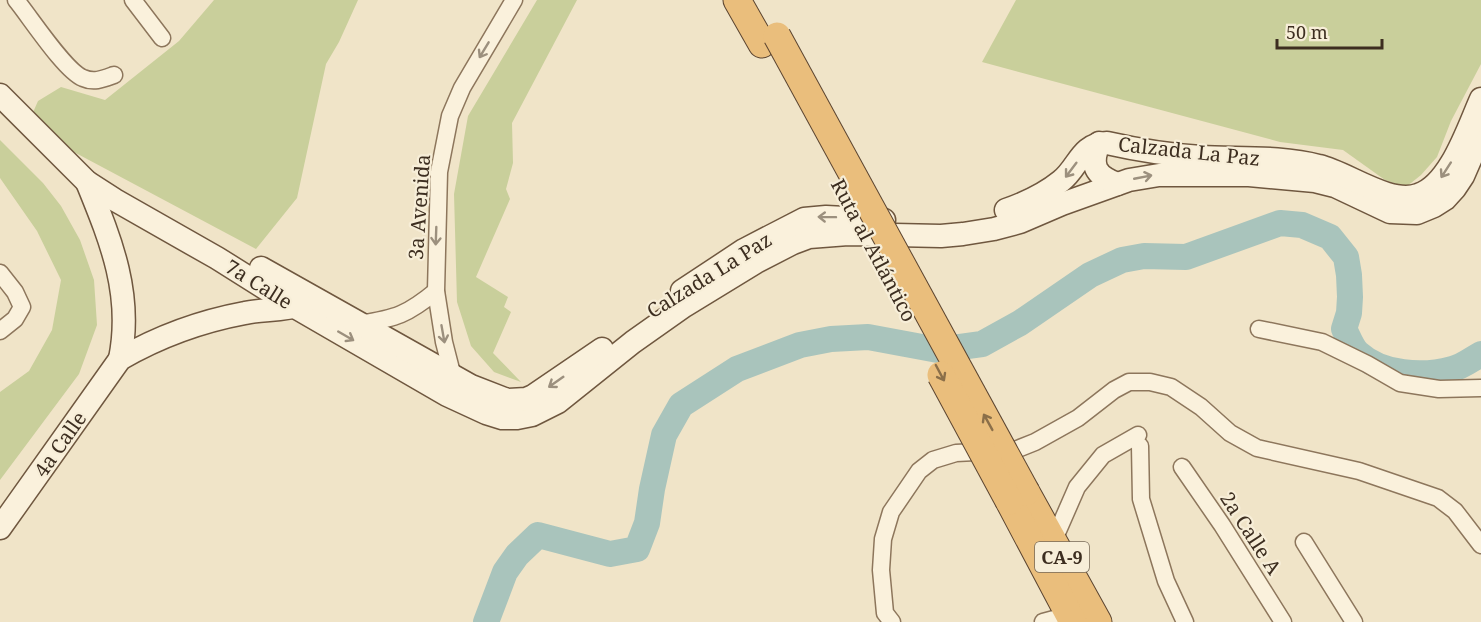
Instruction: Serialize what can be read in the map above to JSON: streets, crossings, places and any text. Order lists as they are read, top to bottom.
{
  "streets": {
    "highway": ["Ruta al Atlántico", "CA-9"],
    "main road": ["Calzada La Paz", "7a Calle", "4a Calle"],
    "street": ["3a Avenida", "2a Calle A"]
  },
  "crossings": [
    ["3a Avenida", "7a Calle"],
    ["Ruta al Atlántico", "CA-9"],
    ["7a Calle", "4a Calle"]
  ],
  "one_way": ["3a Avenida"],
  "scale_bar": "50 m"
}
